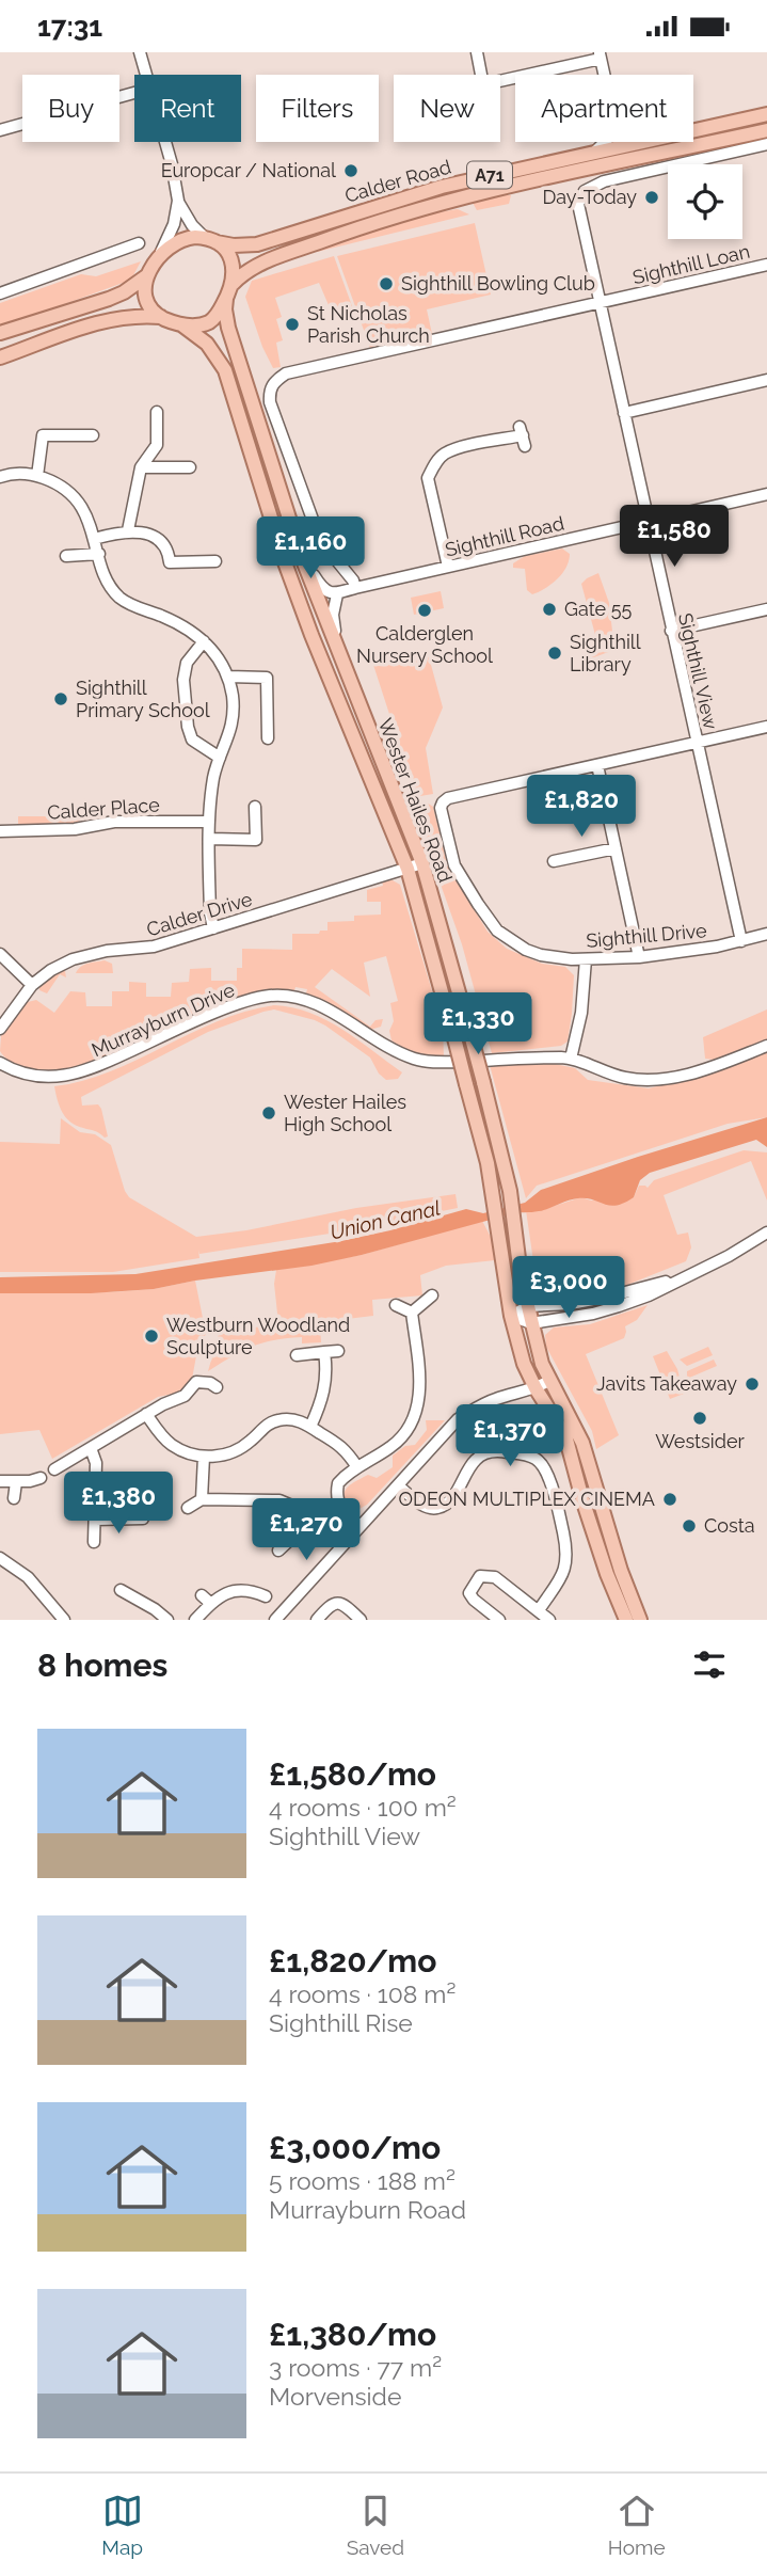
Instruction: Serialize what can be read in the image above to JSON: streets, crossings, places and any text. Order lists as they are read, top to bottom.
{
  "streets": {
    "main road": ["A71", "Calder Road", "Wester Hailes Road"],
    "street": [
      "Sighthill Loan",
      "Sighthill Road",
      "Sighthill View",
      "Calder Place",
      "Calder Drive",
      "Sighthill Drive",
      "Murrayburn Drive"
    ]
  },
  "crossings": [
    ["A71", "Calder Road"],
    ["A71", "Wester Hailes Road"],
    ["Calder Road", "Wester Hailes Road"],
    ["Sighthill Loan", "Sighthill Road"],
    ["Sighthill Loan", "Sighthill View"],
    ["Sighthill Road", "Sighthill View"],
    ["Sighthill View", "Sighthill Drive"],
    ["Wester Hailes Road", "Calder Drive"]
  ],
  "water": ["Union Canal"],
  "places": [
    "Europcar / National",
    "Day-Today",
    "Sighthill Bowling Club",
    "St Nicholas Parish Church",
    "Gate 55",
    "Calderglen Nursery School",
    "Sighthill Library",
    "Sighthill Primary School",
    "Wester Hailes High School",
    "Westburn Woodland Sculpture",
    "Javits Takeaway",
    "Westsider",
    "ODEON MULTIPLEX CINEMA",
    "Costa"
  ],
  "page": {
    "status": "17:31",
    "chip": [
      "Buy",
      "Rent",
      "Filters",
      "New",
      "Apartment"
    ],
    "price": [
      "£1,580",
      "£1,160",
      "£1,820",
      "£1,330",
      "£3,000",
      "£1,370",
      "£1,380",
      "£1,270"
    ],
    "heading": "8 homes",
    "list": [
      {
        "name": "£1,580/mo",
        "note": "4 rooms · 100 m² · Sighthill View"
      },
      {
        "name": "£1,820/mo",
        "note": "4 rooms · 108 m² · Sighthill Rise"
      },
      {
        "name": "£3,000/mo",
        "note": "5 rooms · 188 m² · Murrayburn Road"
      },
      {
        "name": "£1,380/mo",
        "note": "3 rooms · 77 m² · Morvenside"
      }
    ],
    "tabs": ["Map", "Saved", "Home"]
  }
}
